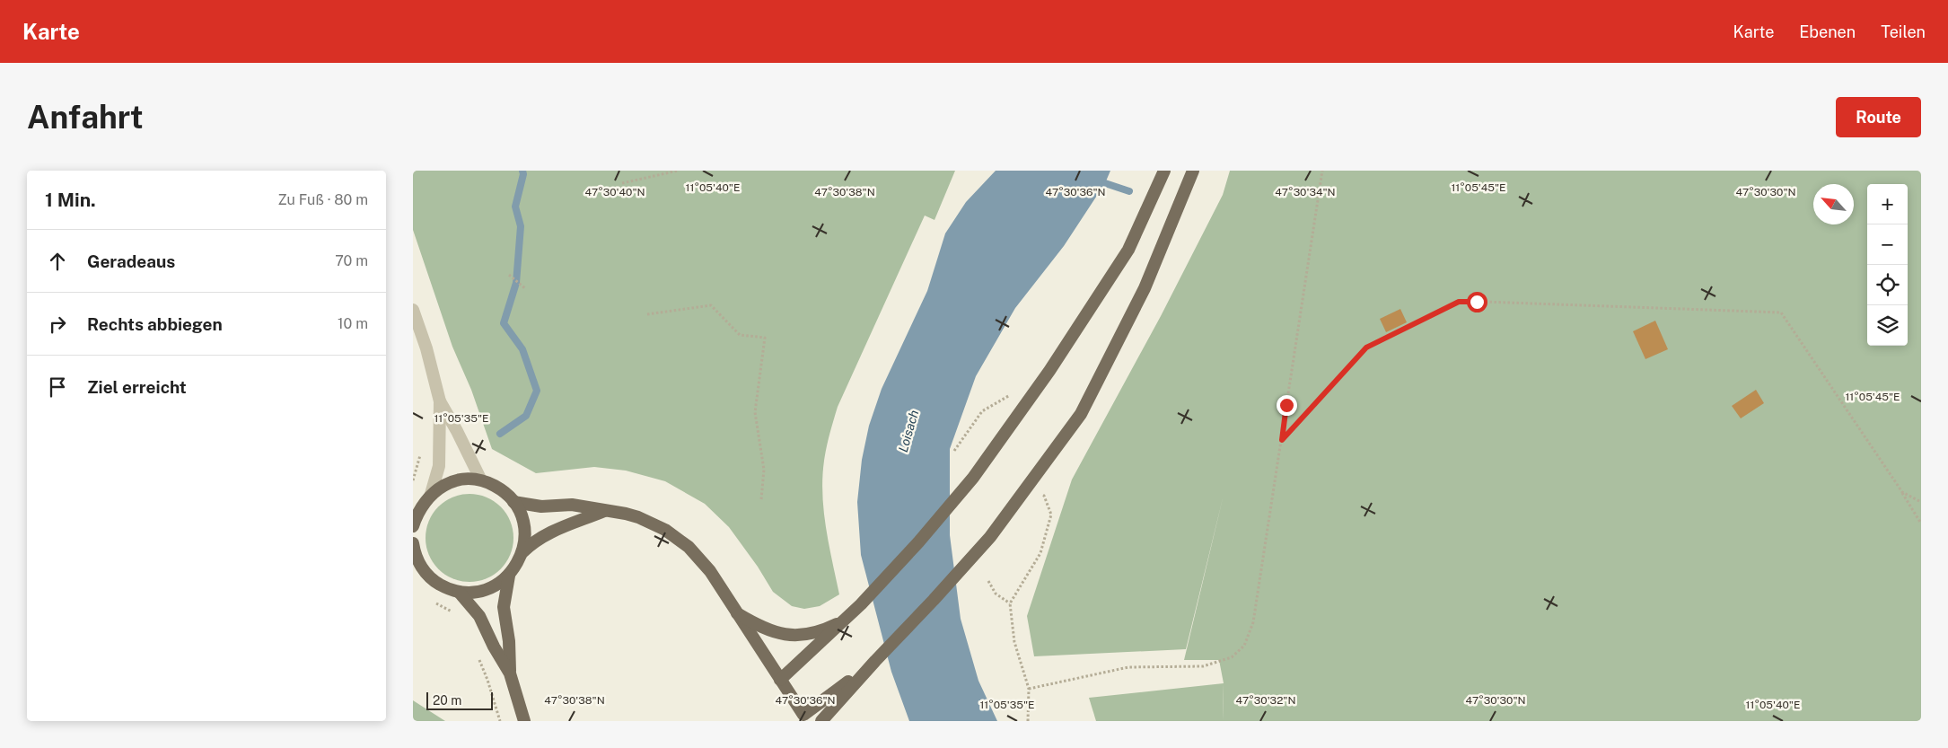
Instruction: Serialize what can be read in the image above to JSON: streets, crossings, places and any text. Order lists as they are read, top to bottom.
{
  "water": ["Loisach"],
  "scale_bar": "20 m",
  "north": "top left",
  "page": {
    "header": "Karte",
    "nav": ["Karte", "Ebenen", "Teilen"],
    "buttons": "Route",
    "title": "Anfahrt",
    "heading": ["1 Min.", "Zu Fuß · 80 m"],
    "map_buttons": ["+", "−"],
    "list": [
      ["Geradeaus", "70 m"],
      ["Rechts abbiegen", "10 m"],
      "Ziel erreicht"
    ],
    "scale": "20 m"
  },
  "coordinates": [
    "11°05'40\"E",
    "11°05'45\"E",
    "47°30'40\"N",
    "47°30'38\"N",
    "47°30'36\"N",
    "47°30'34\"N",
    "47°30'30\"N",
    "11°05'35\"E",
    "47°30'32\"N"
  ]
}
